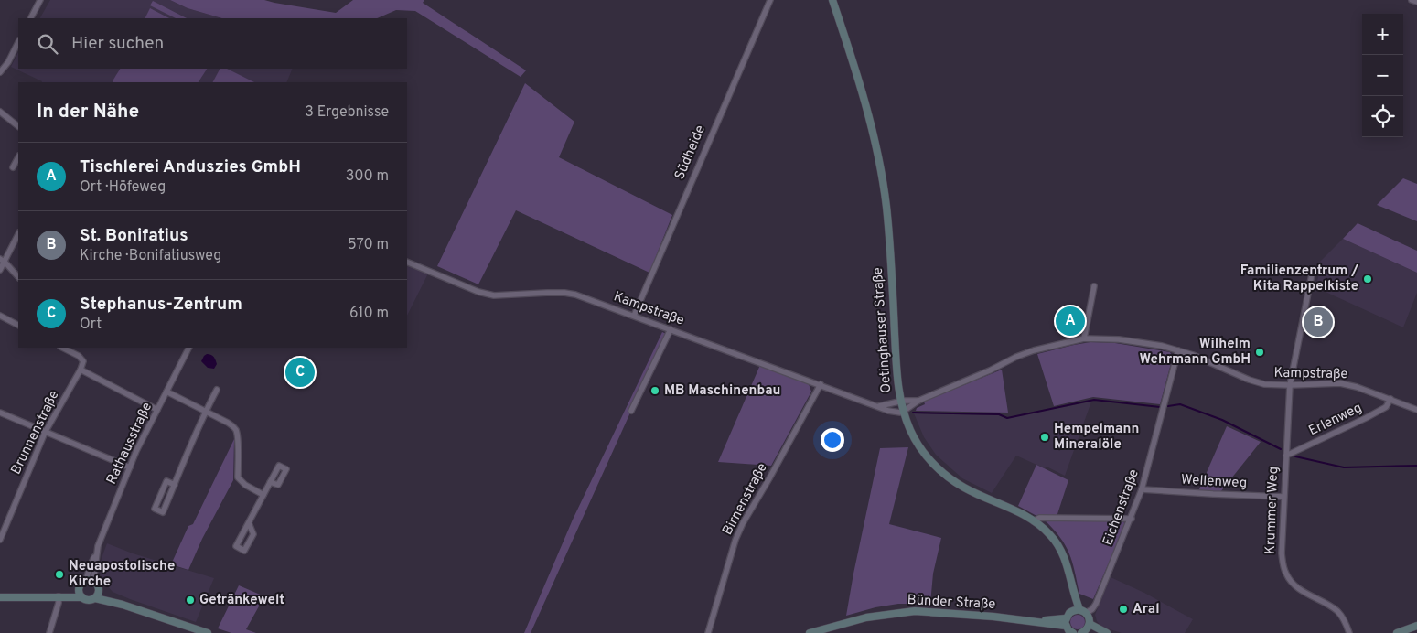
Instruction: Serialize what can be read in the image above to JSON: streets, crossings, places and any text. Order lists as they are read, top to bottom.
{
  "streets": {
    "street": [
      "Südheide",
      "Kampstraße",
      "Oetinghauser Straße",
      "Erlenweg",
      "Brunnenstraße",
      "Rathausstraße",
      "Wellenweg",
      "Birnenstraße",
      "Eichenstraße",
      "Krummer Weg",
      "Bünder Straße"
    ]
  },
  "crossings": [
    ["Südheide", "Kampstraße"],
    ["Kampstraße", "Oetinghauser Straße"],
    ["Kampstraße", "Erlenweg"],
    ["Kampstraße", "Birnenstraße"],
    ["Kampstraße", "Eichenstraße"],
    ["Kampstraße", "Krummer Weg"],
    ["Oetinghauser Straße", "Eichenstraße"],
    ["Erlenweg", "Krummer Weg"],
    ["Wellenweg", "Eichenstraße"],
    ["Wellenweg", "Krummer Weg"]
  ],
  "places": [
    "Familienzentrum / Kita Rappelkiste",
    "Wilhelm Wehrmann GmbH",
    "MB Maschinenbau",
    "Hempelmann Mineralöle",
    "Neuapostolische Kirche",
    "Getränkewelt",
    "Aral"
  ],
  "page": {
    "map_buttons": ["+", "−"],
    "search": "Hier suchen",
    "heading": ["In der Nähe", "3 Ergebnisse"],
    "list": [
      {
        "mark": "A",
        "name": "Tischlerei Anduszies GmbH",
        "note": "Ort · Höfeweg",
        "value": "300 m"
      },
      {
        "mark": "B",
        "name": "St. Bonifatius",
        "note": "Kirche · Bonifatiusweg",
        "value": "570 m"
      },
      {
        "mark": "C",
        "name": "Stephanus-Zentrum",
        "note": "Ort",
        "value": "610 m"
      }
    ],
    "pins": ["A", "B", "C"]
  }
}
